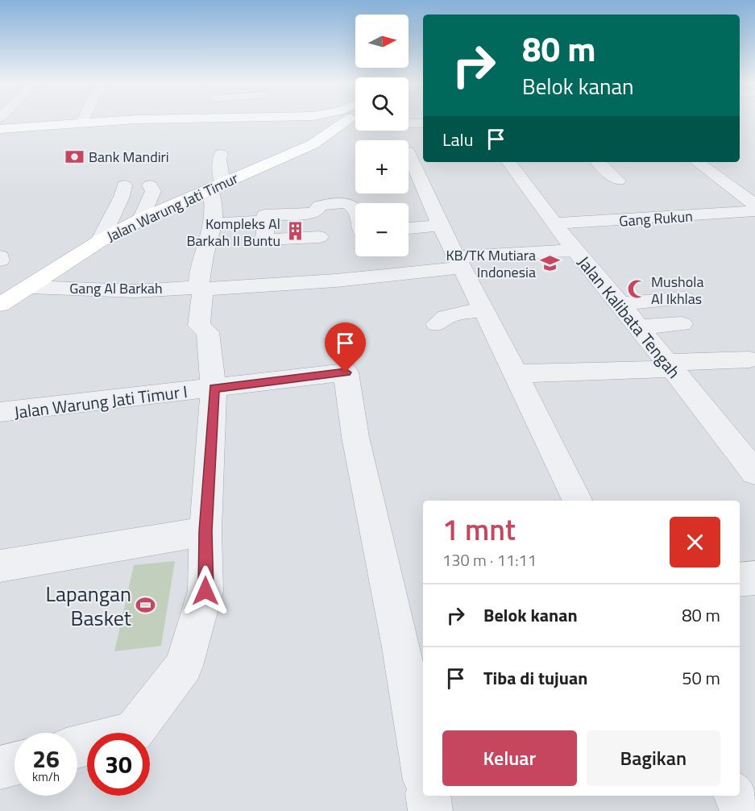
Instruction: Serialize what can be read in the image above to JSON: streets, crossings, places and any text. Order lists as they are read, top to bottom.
{
  "streets": {
    "main road": ["Jalan Warung Jati Timur"],
    "street": [
      "Gang Rukun",
      "Gang Al Barkah",
      "Jalan Kalibata Tengah",
      "Jalan Warung Jati Timur I"
    ]
  },
  "crossings": [
    ["Jalan Warung Jati Timur", "Gang Al Barkah"],
    ["Gang Rukun", "Jalan Kalibata Tengah"],
    ["Gang Al Barkah", "Jalan Kalibata Tengah"]
  ],
  "places": {
    "bank": ["Bank Mandiri"],
    "building": ["Kompleks Al Barkah II Buntu"],
    "school or university": ["KB/TK Mutiara Indonesia"],
    "mosque": ["Mushola Al Ikhlas"],
    "sports": ["Lapangan Basket"]
  },
  "north": "right",
  "page": {
    "map_buttons": ["+", "−"],
    "turn": ["80 m", "Belok kanan"],
    "then": "Lalu",
    "heading": ["1 mnt", "130 m · 11:11"],
    "list": [
      {
        "name": "Belok kanan",
        "value": "80 m"
      },
      {
        "name": "Tiba di tujuan",
        "value": "50 m"
      }
    ],
    "buttons": ["Keluar", "Bagikan"],
    "speed": "26 km/h",
    "limit": "30"
  }
}
